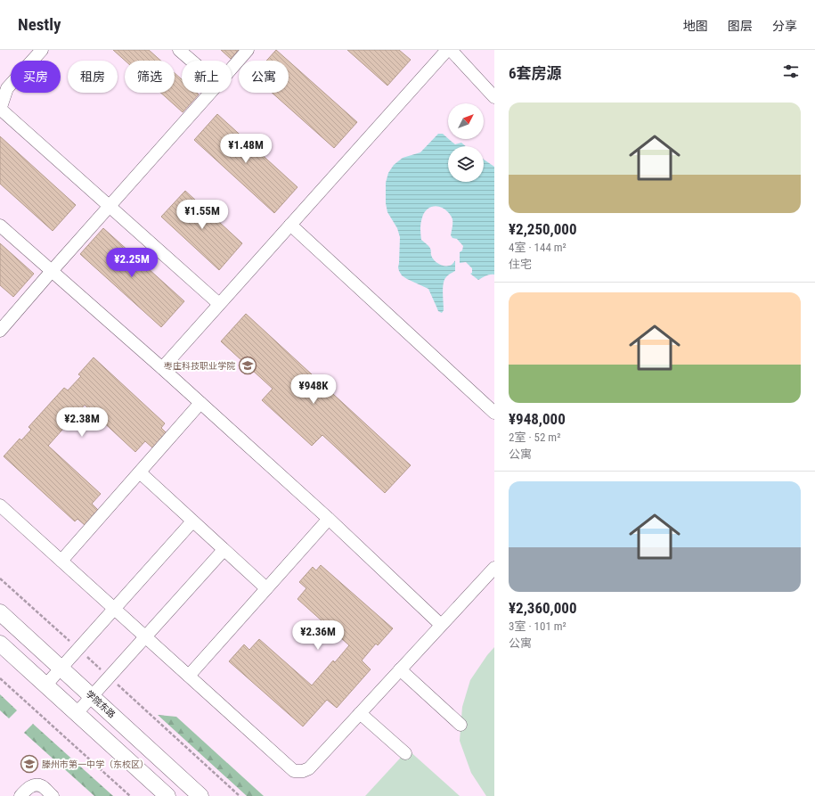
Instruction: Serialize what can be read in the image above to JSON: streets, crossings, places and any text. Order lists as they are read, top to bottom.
{
  "streets": {
    "main road": ["学院东路"]
  },
  "places": {
    "school or university": ["枣庄科技职业学院", "滕州市第一中学（东校区）"]
  },
  "north": "top right",
  "page": {
    "header": "Nestly",
    "nav": ["地图", "图层", "分享"],
    "heading": "6套房源",
    "chip": [
      "买房",
      "租房",
      "筛选",
      "新上",
      "公寓"
    ],
    "list": [
      {
        "name": "¥2,250,000",
        "note": "4室 · 144 m² · 住宅"
      },
      {
        "name": "¥948,000",
        "note": "2室 · 52 m² · 公寓"
      },
      {
        "name": "¥2,360,000",
        "note": "3室 · 101 m² · 公寓"
      }
    ],
    "price": [
      "¥1.48M",
      "¥1.55M",
      "¥2.25M",
      "¥948K",
      "¥2.38M",
      "¥2.36M"
    ]
  }
}
